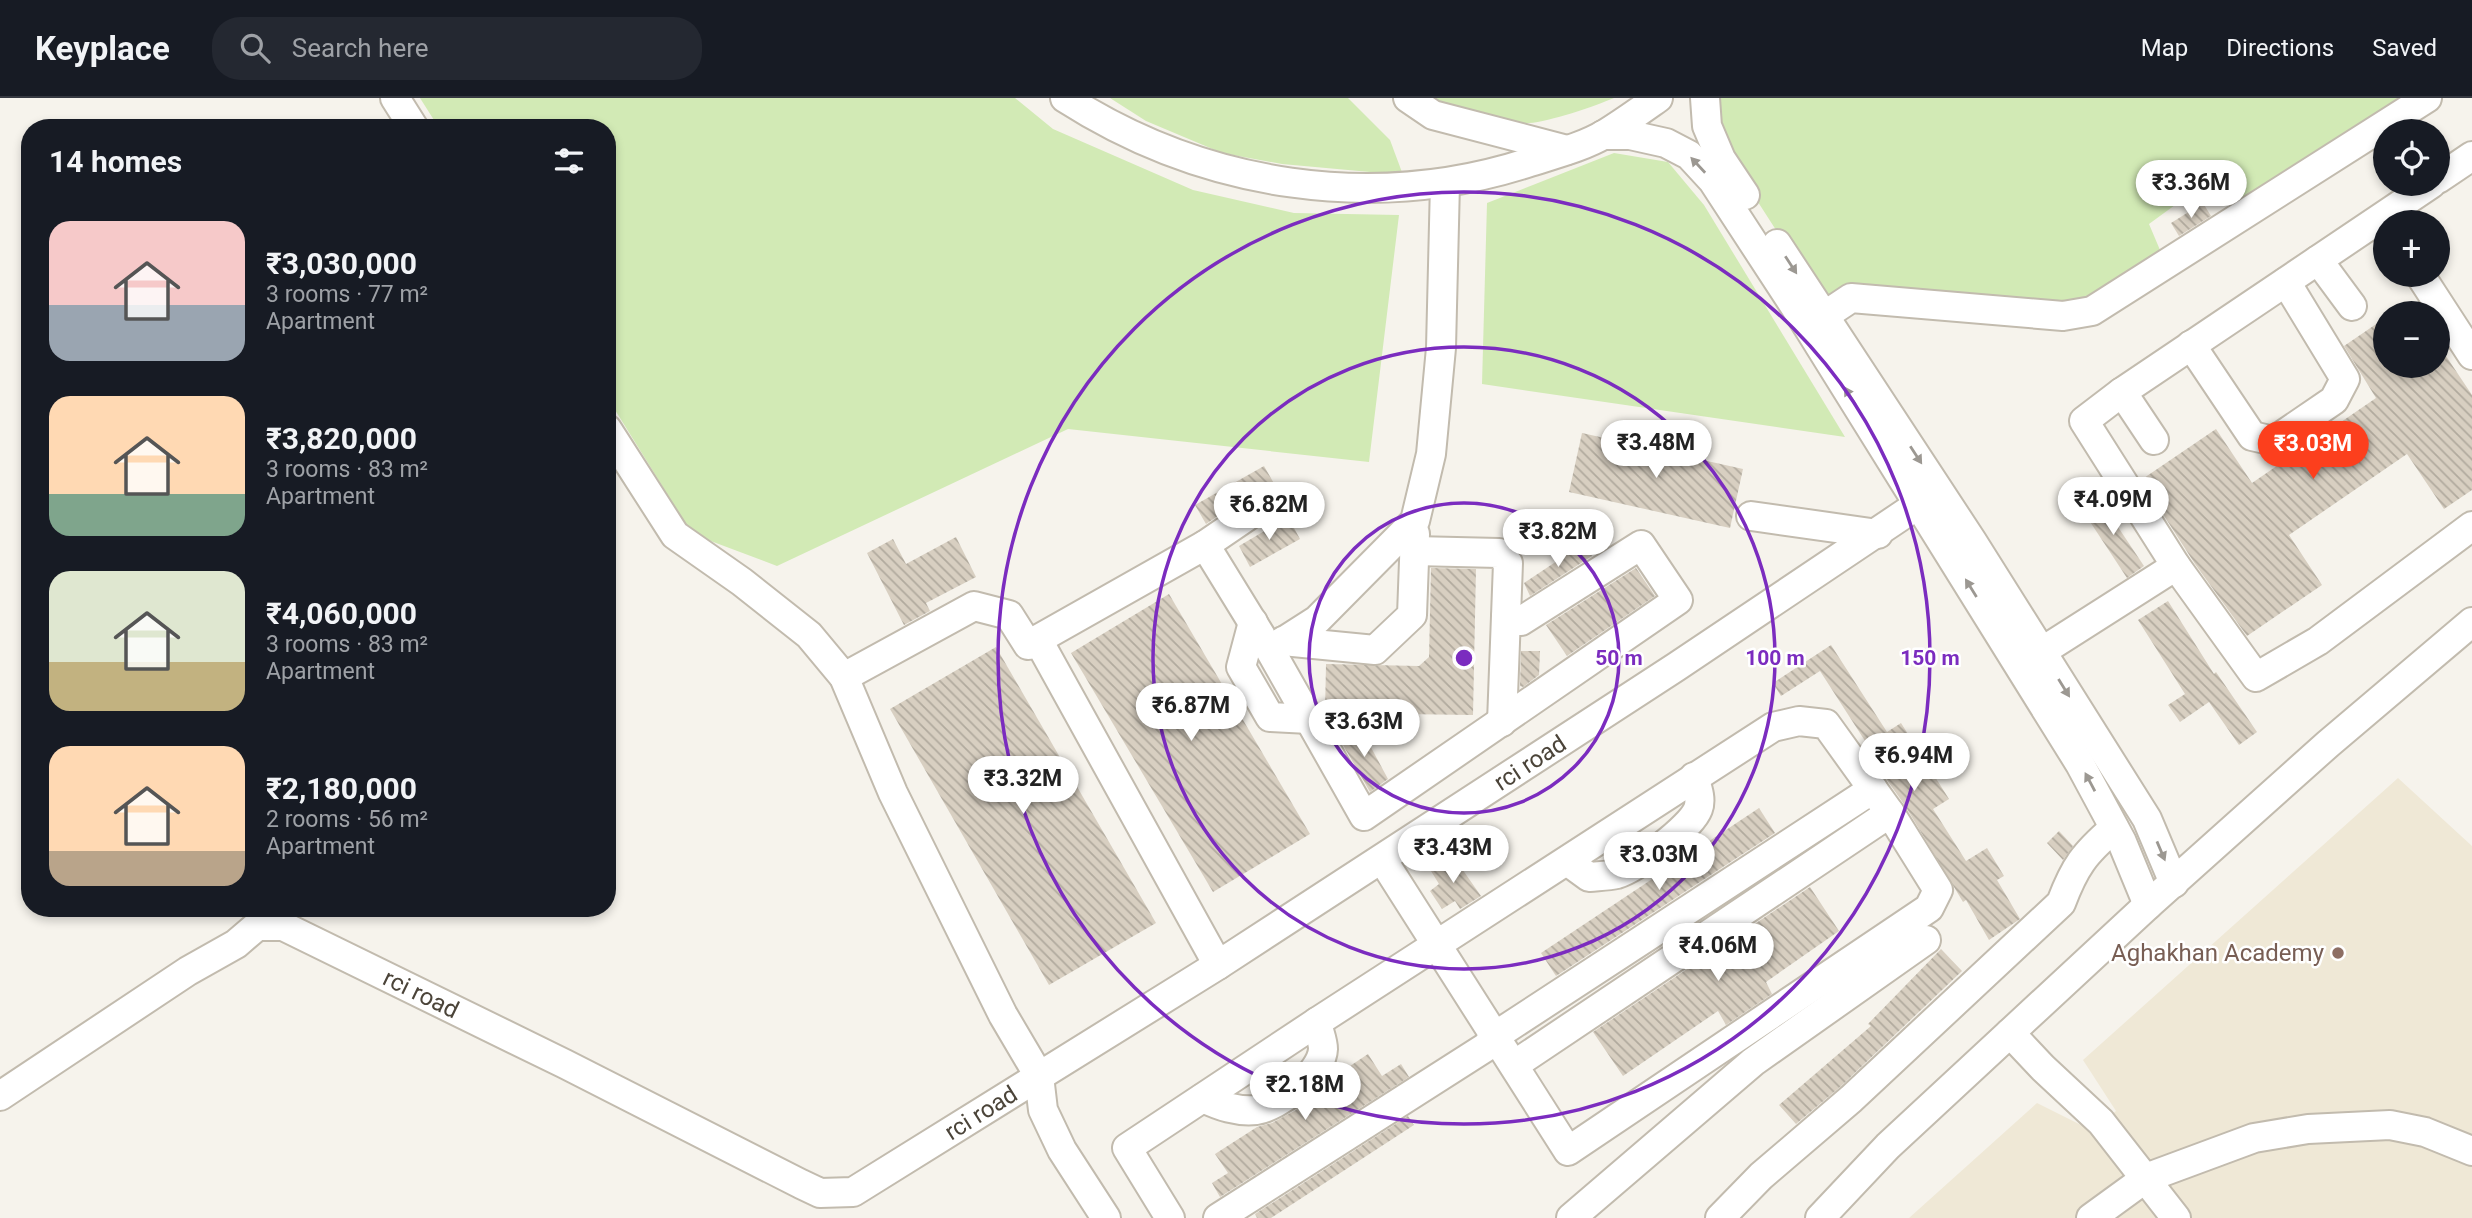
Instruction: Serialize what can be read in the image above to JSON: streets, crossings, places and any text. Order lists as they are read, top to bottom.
{
  "streets": {
    "street": ["rci road"]
  },
  "places": ["Aghakhan Academy"],
  "page": {
    "header": "Keyplace",
    "search": "Search here",
    "nav": ["Map", "Directions", "Saved"],
    "map_buttons": ["+", "−"],
    "heading": "14 homes",
    "price": [
      "₹3.36M",
      "₹3.48M",
      "₹3.03M",
      "₹4.09M",
      "₹6.82M",
      "₹3.82M",
      "₹6.87M",
      "₹3.63M",
      "₹6.94M",
      "₹3.32M",
      "₹3.43M",
      "₹3.03M",
      "₹4.06M",
      "₹2.18M"
    ],
    "list": [
      {
        "name": "₹3,030,000",
        "note": "3 rooms · 77 m² · Apartment"
      },
      {
        "name": "₹3,820,000",
        "note": "3 rooms · 83 m² · Apartment"
      },
      {
        "name": "₹4,060,000",
        "note": "3 rooms · 83 m² · Apartment"
      },
      {
        "name": "₹2,180,000",
        "note": "2 rooms · 56 m² · Apartment"
      }
    ]
  },
  "rings": ["50 m", "100 m", "150 m"]
}
